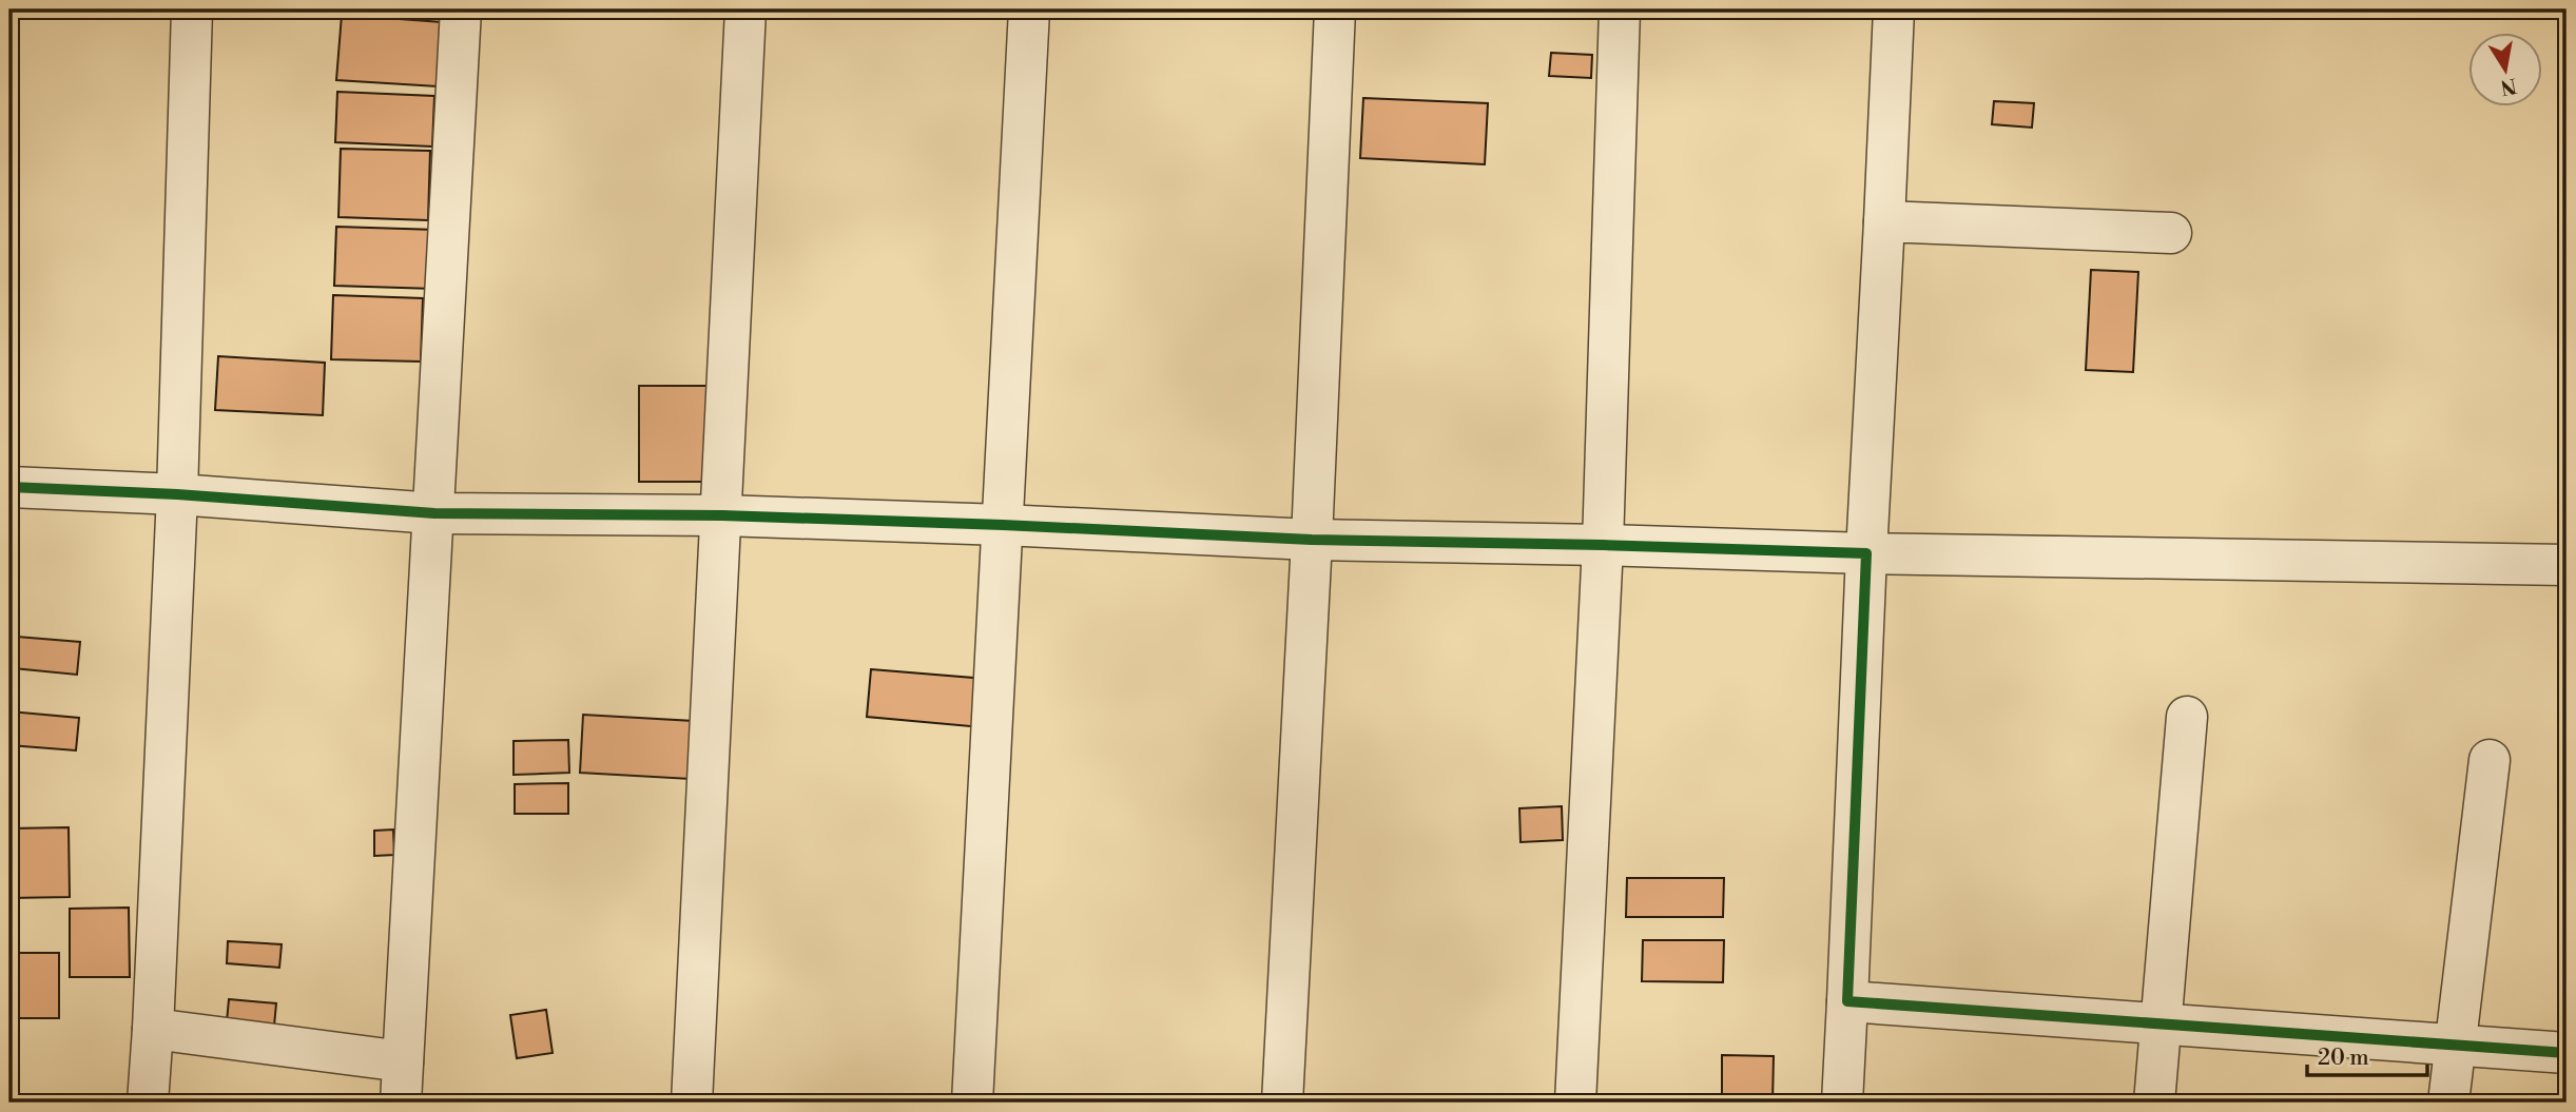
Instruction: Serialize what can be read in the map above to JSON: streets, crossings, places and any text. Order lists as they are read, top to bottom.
{
  "scale_bar": "20 m",
  "north": "bottom"
}
